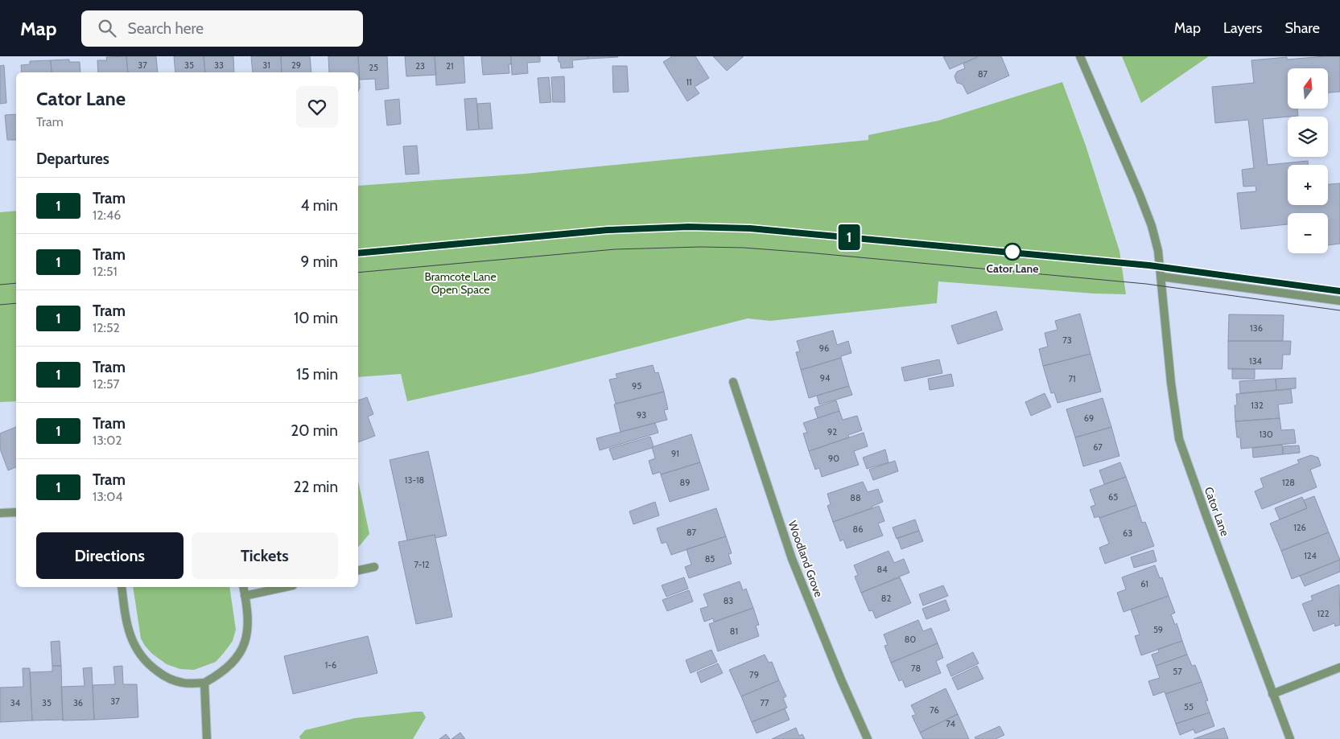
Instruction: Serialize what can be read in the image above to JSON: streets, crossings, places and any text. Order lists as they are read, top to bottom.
{
  "streets": {
    "street": ["Cator Lane", "Woodland Grove"]
  },
  "parks": ["Bramcote Lane Open Space"],
  "places": ["Cator Lane"],
  "lines": ["tram line 1"],
  "house_numbers": [
    "37",
    "35",
    "33",
    "31",
    "29",
    "23",
    "21",
    "25",
    "87",
    "11",
    "136",
    "73",
    "96",
    "134",
    "94",
    "71",
    "95",
    "132",
    "93",
    "69",
    "92",
    "130",
    "67",
    "91",
    "90",
    "13-18",
    "89",
    "128",
    "65",
    "88",
    "126",
    "86",
    "87",
    "63",
    "124",
    "85",
    "7-12",
    "84",
    "61",
    "82",
    "83",
    "122",
    "59",
    "81",
    "80",
    "1-6",
    "78",
    "57",
    "79",
    "37",
    "34",
    "35",
    "36",
    "77",
    "55",
    "76",
    "74"
  ],
  "north": "top",
  "page": {
    "header": "Map",
    "search": "Search here",
    "nav": ["Map", "Layers", "Share"],
    "on_map": "1",
    "map_buttons": ["+", "−"],
    "heading": [
      ["Cator Lane", "Tram"],
      "Departures"
    ],
    "list": [
      {
        "mark": "1",
        "name": "Tram",
        "note": "12:46",
        "value": "4 min"
      },
      {
        "mark": "1",
        "name": "Tram",
        "note": "12:51",
        "value": "9 min"
      },
      {
        "mark": "1",
        "name": "Tram",
        "note": "12:52",
        "value": "10 min"
      },
      {
        "mark": "1",
        "name": "Tram",
        "note": "12:57",
        "value": "15 min"
      },
      {
        "mark": "1",
        "name": "Tram",
        "note": "13:02",
        "value": "20 min"
      },
      {
        "mark": "1",
        "name": "Tram",
        "note": "13:04",
        "value": "22 min"
      }
    ],
    "buttons": ["Directions", "Tickets"]
  }
}
